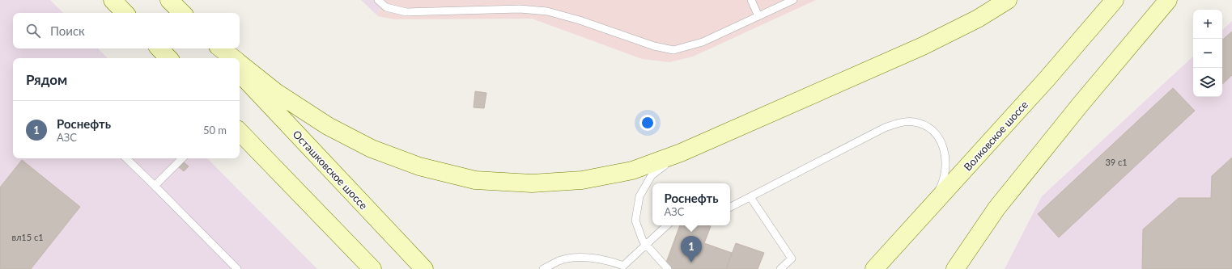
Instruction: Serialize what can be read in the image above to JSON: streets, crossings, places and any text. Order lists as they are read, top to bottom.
{
  "streets": {
    "main road": ["Волковское шоссе", "Осташковское шоссе"]
  },
  "house_numbers": ["39 с1", "вл15 с1"],
  "page": {
    "map_buttons": ["+", "−"],
    "search": "Поиск",
    "heading": "Рядом",
    "list": [
      {
        "mark": "1",
        "name": "Роснефть",
        "note": "АЗС",
        "value": "50 m"
      }
    ],
    "popup": ["Роснефть", "АЗС"],
    "pins": "1"
  }
}
